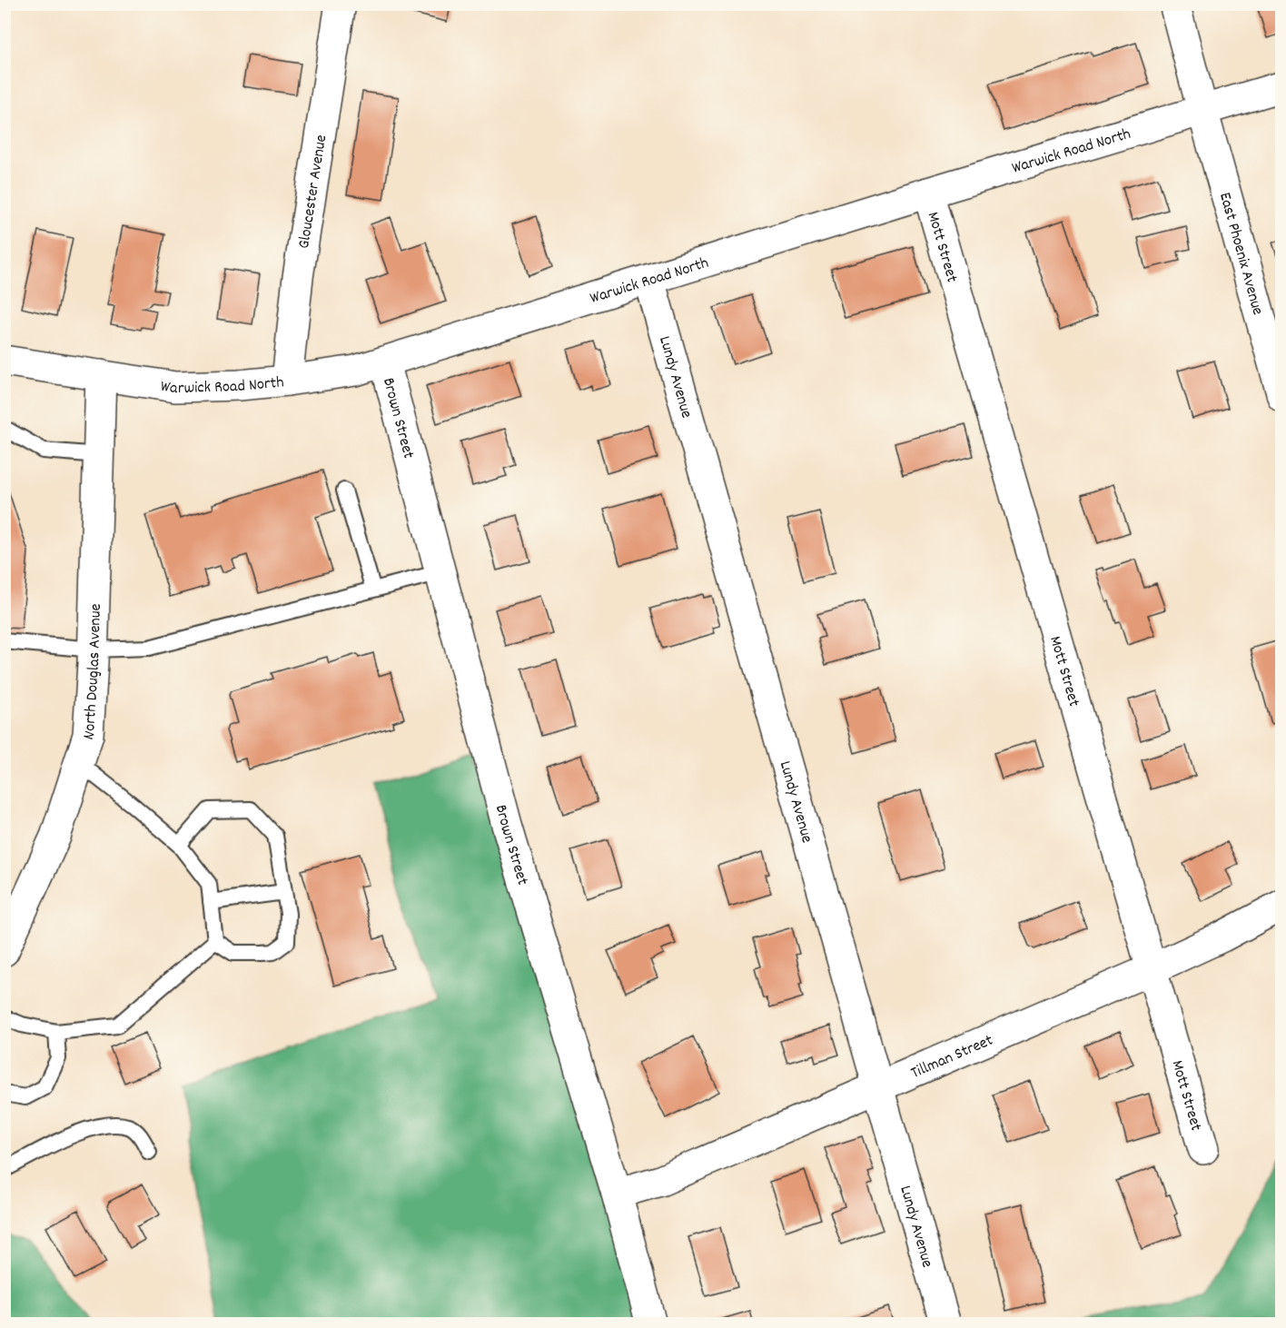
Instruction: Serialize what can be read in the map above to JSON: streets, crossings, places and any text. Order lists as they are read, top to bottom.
{
  "streets": {
    "street": [
      "Warwick Road North",
      "Gloucester Avenue",
      "Mott Street",
      "East Phoenix Avenue",
      "Lundy Avenue",
      "Brown Street",
      "North Douglas Avenue",
      "Tillman Street"
    ]
  },
  "crossings": [
    ["Warwick Road North", "Gloucester Avenue"],
    ["Warwick Road North", "Mott Street"],
    ["Warwick Road North", "East Phoenix Avenue"],
    ["Warwick Road North", "Lundy Avenue"],
    ["Warwick Road North", "Brown Street"],
    ["Warwick Road North", "North Douglas Avenue"],
    ["Mott Street", "Tillman Street"],
    ["Lundy Avenue", "Tillman Street"],
    ["Brown Street", "Tillman Street"]
  ]
}
